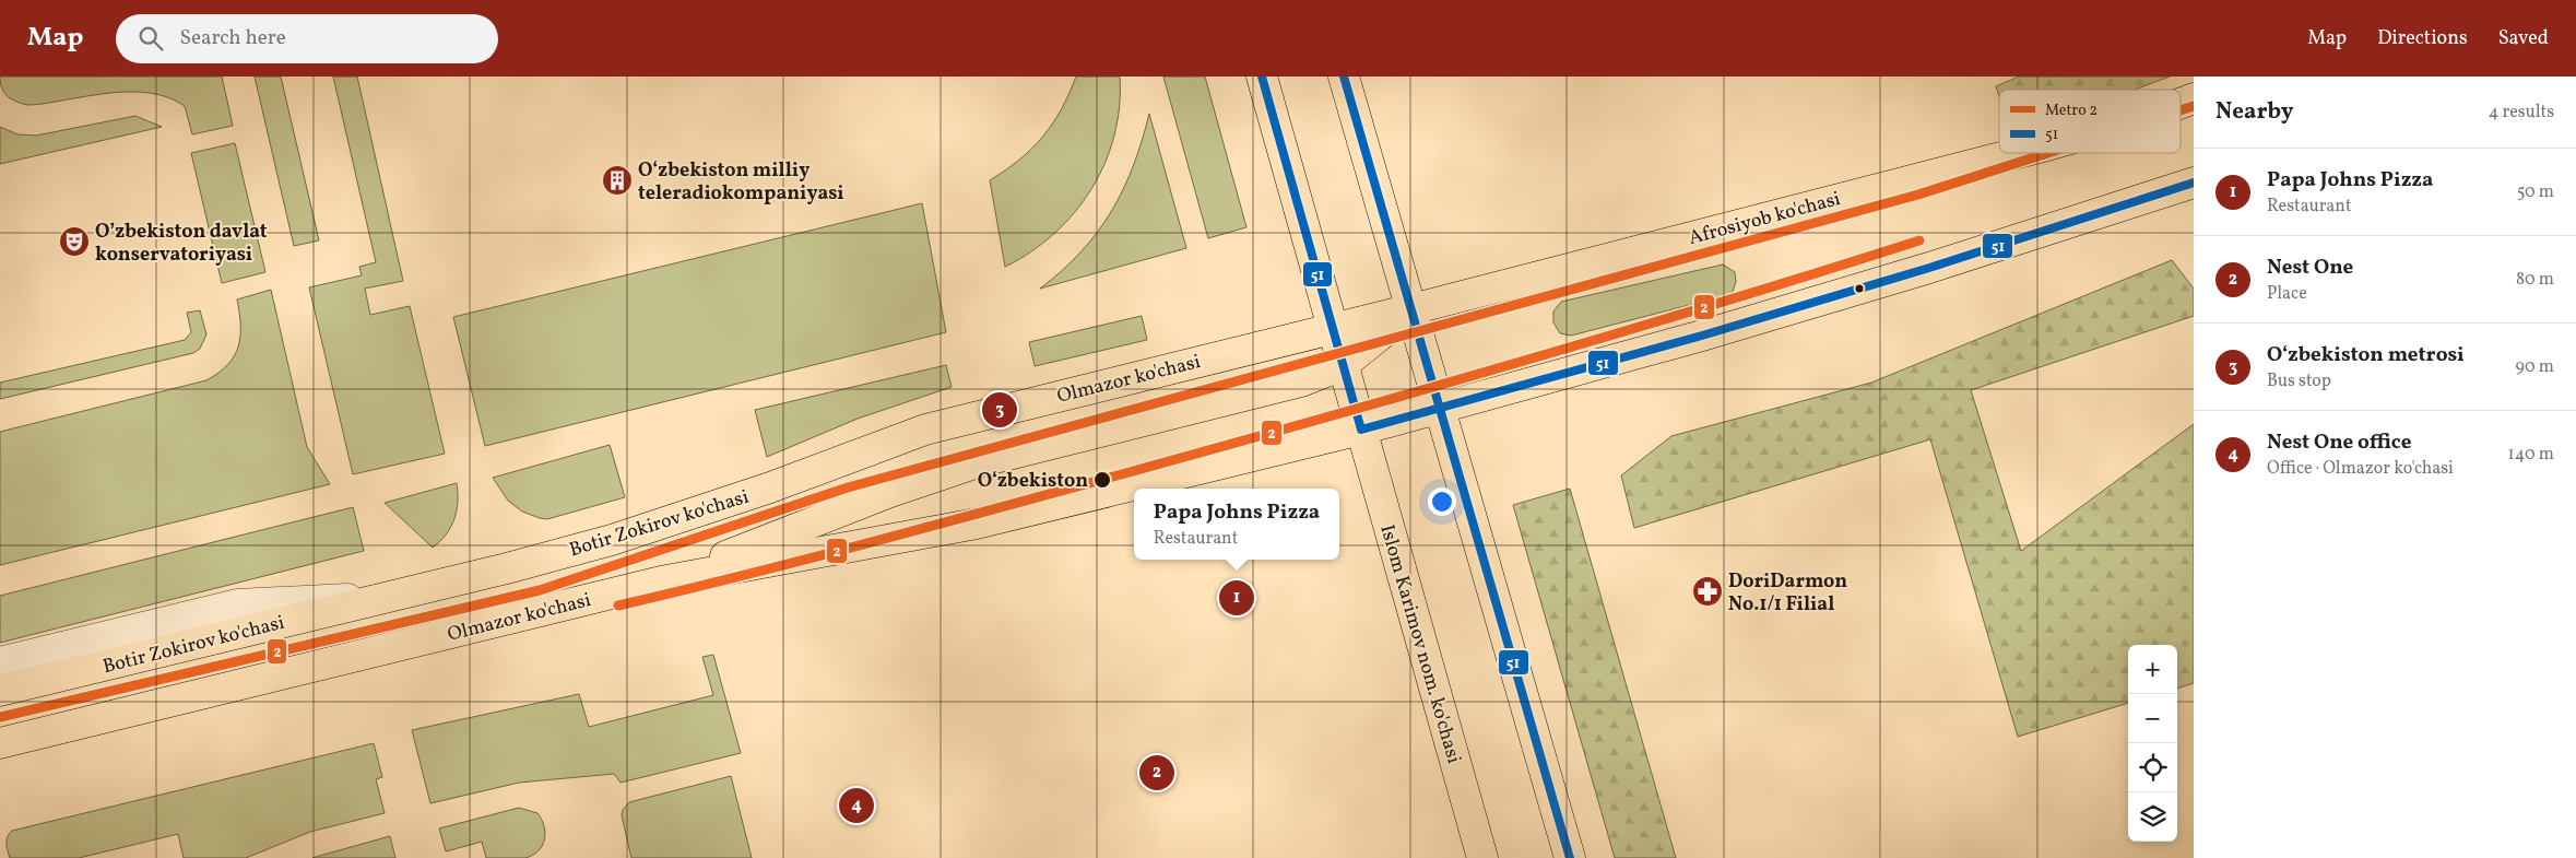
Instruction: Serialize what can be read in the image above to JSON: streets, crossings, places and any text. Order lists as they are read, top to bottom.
{
  "streets": {
    "main road": [
      "Afrosiyob ko'chasi",
      "Olmazor ko'chasi",
      "Botir Zokirov ko'chasi",
      "Islom Karimov nom. ko'chasi"
    ]
  },
  "crossings": [
    ["Afrosiyob ko'chasi", "Olmazor ko'chasi"],
    ["Afrosiyob ko'chasi", "Islom Karimov nom. ko'chasi"],
    ["Olmazor ko'chasi", "Botir Zokirov ko'chasi"],
    ["Olmazor ko'chasi", "Islom Karimov nom. ko'chasi"]
  ],
  "places": {
    "building": ["Oʻzbekiston milliy teleradiokompaniyasi"],
    "theatre": ["O’zbekiston davlat konservatoriyasi"],
    "other": ["Oʻzbekiston"],
    "pharmacy": ["DoriDarmon No.1/1 Filial"]
  },
  "lines": ["transit line 51", "metro line 2"],
  "legend": ["Metro 2", "51"],
  "page": {
    "header": "Map",
    "search": "Search here",
    "nav": ["Map", "Directions", "Saved"],
    "heading": ["Nearby", "4 results"],
    "list": [
      {
        "mark": "1",
        "name": "Papa Johns Pizza",
        "note": "Restaurant",
        "value": "50 m"
      },
      {
        "mark": "2",
        "name": "Nest One",
        "note": "Place",
        "value": "80 m"
      },
      {
        "mark": "3",
        "name": "Oʻzbekiston metrosi",
        "note": "Bus stop",
        "value": "90 m"
      },
      {
        "mark": "4",
        "name": "Nest One office",
        "note": "Office · Olmazor ko'chasi",
        "value": "140 m"
      }
    ],
    "pins": [
      "3",
      "1",
      "2",
      "4"
    ],
    "popup": ["Papa Johns Pizza", "Restaurant"],
    "map_buttons": ["+", "−"]
  }
}
